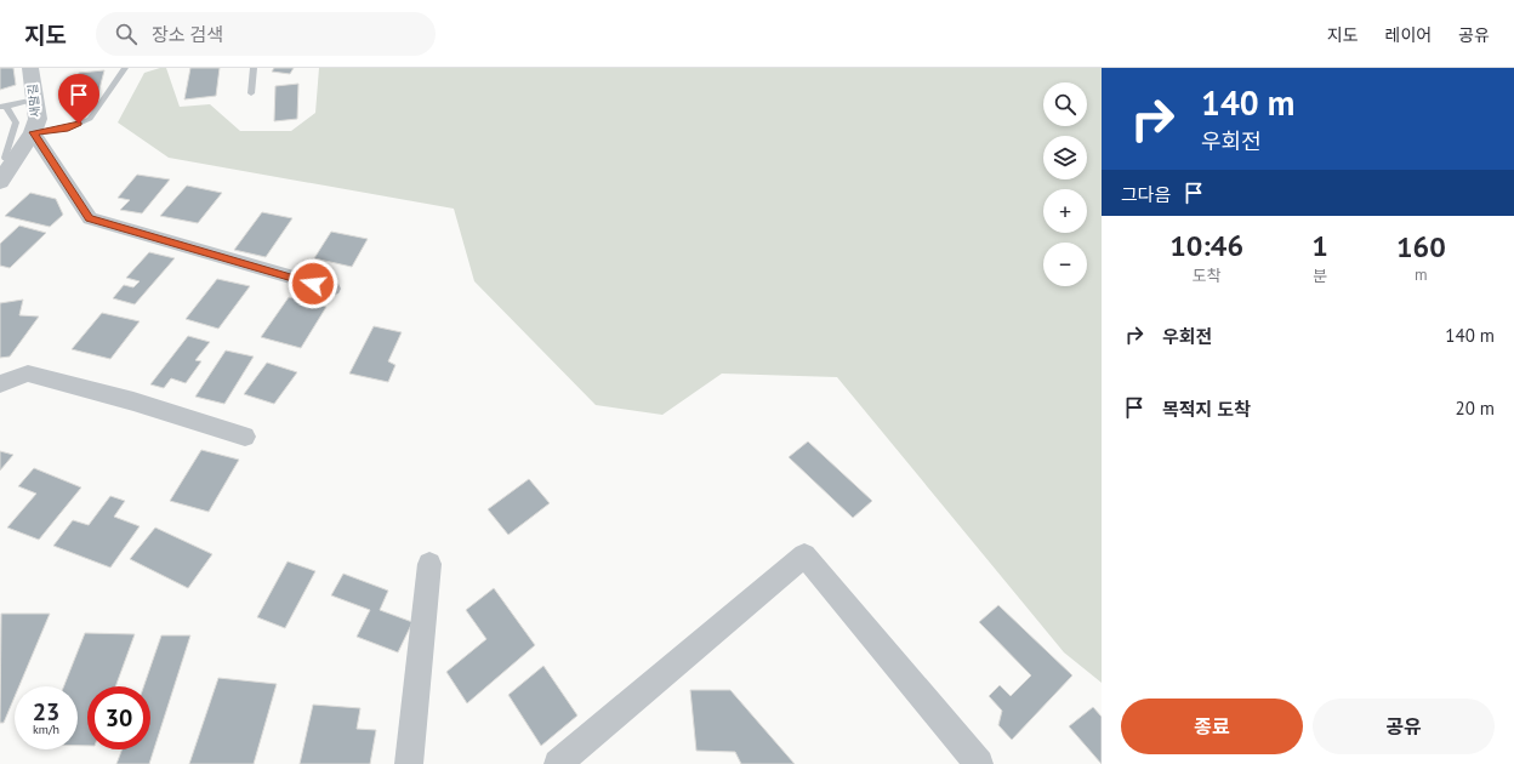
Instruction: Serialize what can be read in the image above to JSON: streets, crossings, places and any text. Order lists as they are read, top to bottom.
{
  "streets": {
    "street": ["새말길"]
  },
  "page": {
    "header": "지도",
    "search": "장소 검색",
    "nav": ["지도", "레이어", "공유"],
    "turn": ["140 m", "우회전"],
    "map_buttons": ["+", "−"],
    "then": "그다음",
    "eta": [
      "10:46",
      "도착",
      "1",
      "분",
      "160",
      "m"
    ],
    "list": [
      {
        "name": "우회전",
        "value": "140 m"
      },
      {
        "name": "목적지 도착",
        "value": "20 m"
      }
    ],
    "speed": "23 km/h",
    "limit": "30",
    "buttons": ["종료", "공유"]
  }
}
